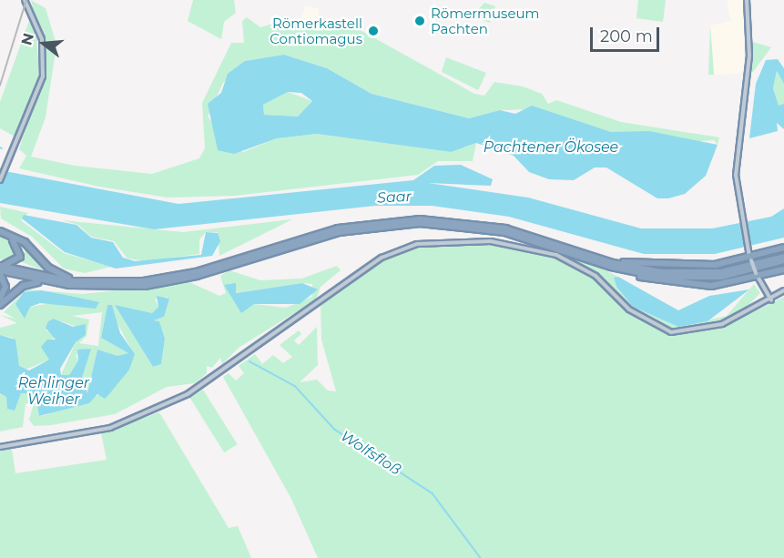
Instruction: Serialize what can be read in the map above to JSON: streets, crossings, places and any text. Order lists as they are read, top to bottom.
{
  "water": [
    "Pachtener Ökosee",
    "Saar",
    "Rehlinger Weiher",
    "Wolfsfloß"
  ],
  "places": ["Römermuseum Pachten", "Römerkastell Contiomagus"],
  "scale_bar": "200 m",
  "north": "left"
}
